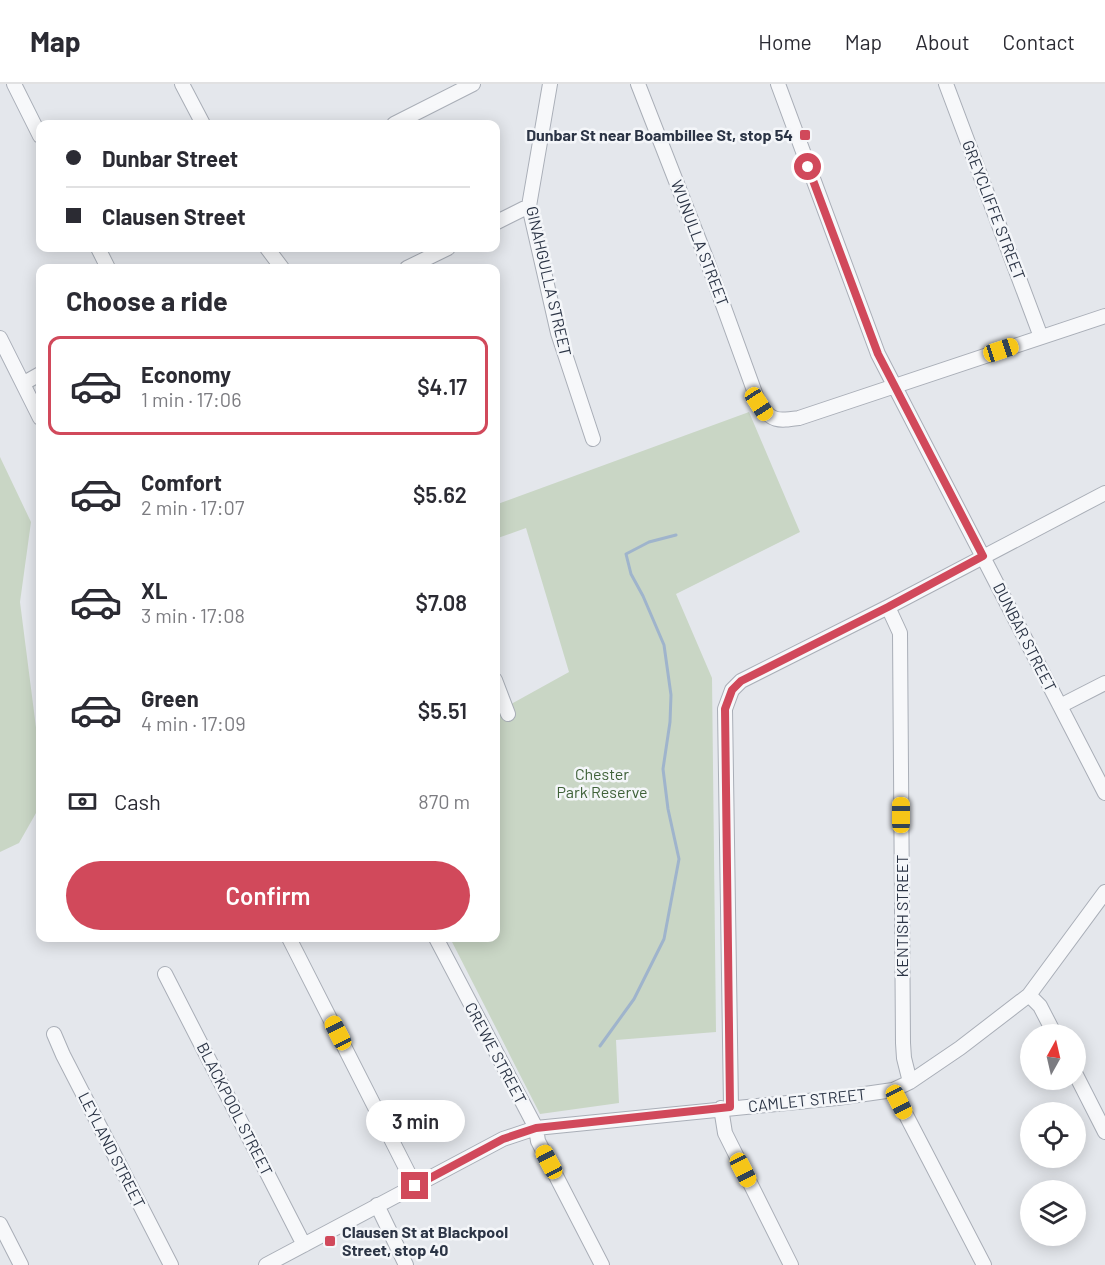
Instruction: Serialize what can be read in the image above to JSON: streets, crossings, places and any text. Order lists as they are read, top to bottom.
{
  "streets": {
    "street": [
      "GREYCLIFFE STREET",
      "WUNULLA STREET",
      "GINAHGULLA STREET",
      "DUNBAR STREET",
      "KENTISH STREET",
      "CREWE STREET",
      "CAMLET STREET",
      "BLACKPOOL STREET",
      "LEYLAND STREET"
    ]
  },
  "crossings": [
    ["WUNULLA STREET", "DUNBAR STREET"],
    ["KENTISH STREET", "CAMLET STREET"],
    ["CREWE STREET", "CAMLET STREET"],
    ["CAMLET STREET", "BLACKPOOL STREET"]
  ],
  "parks": ["Chester Park Reserve"],
  "places": {
    "transit": ["Dunbar St near Boambillee St, stop 54", "Clausen St at Blackpool Street, stop 40"]
  },
  "north": "top",
  "page": {
    "header": "Map",
    "nav": [
      "Home",
      "Map",
      "About",
      "Contact"
    ],
    "banner": ["Dunbar Street", "Clausen Street"],
    "heading": "Choose a ride",
    "list": [
      {
        "name": "Economy",
        "note": "1 min · 17:06",
        "value": "$4.17"
      },
      {
        "name": "Comfort",
        "note": "2 min · 17:07",
        "value": "$5.62"
      },
      {
        "name": "XL",
        "note": "3 min · 17:08",
        "value": "$7.08"
      },
      {
        "name": "Green",
        "note": "4 min · 17:09",
        "value": "$5.51"
      }
    ],
    "pay": ["Cash", "870 m"],
    "buttons": "Confirm",
    "bubble": "3 min"
  }
}
